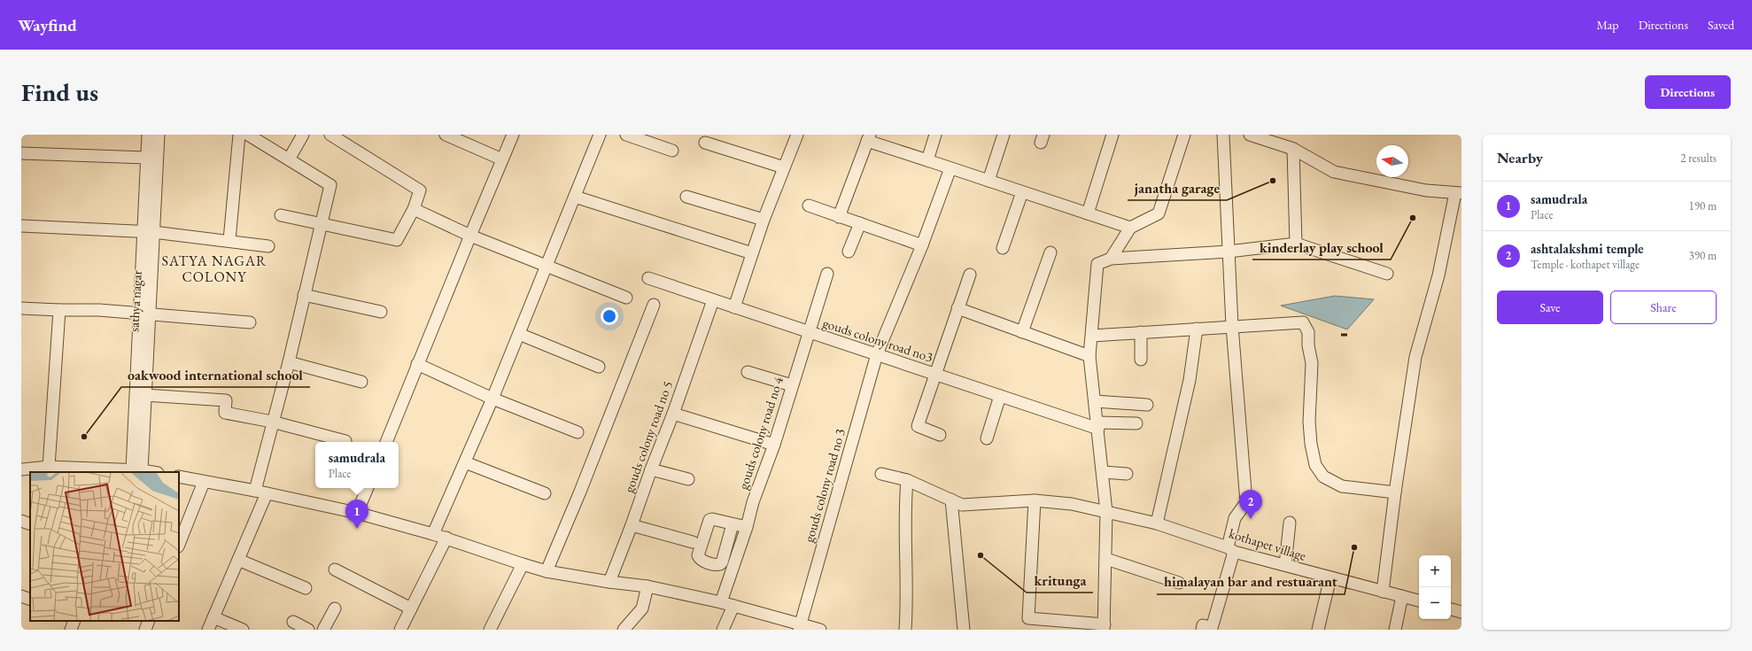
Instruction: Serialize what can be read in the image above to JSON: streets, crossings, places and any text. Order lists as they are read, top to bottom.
{
  "streets": {
    "street": [
      "sathya nagar",
      "gouds colony road no3",
      "gouds colony road no 4",
      "gouds colony road no 5",
      "gouds colony road no 3",
      "kothapet village"
    ]
  },
  "crossings": [
    ["gouds colony road no3", "gouds colony road no 4"],
    ["gouds colony road no3", "gouds colony road no 5"],
    ["gouds colony road no3", "gouds colony road no 3"]
  ],
  "districts": ["SATYA NAGAR COLONY"],
  "places": [
    "janatha garage",
    "kinderlay play school",
    "oakwood international school",
    "himalayan bar and restuarant",
    "kritunga"
  ],
  "north": "left",
  "page": {
    "header": "Wayfind",
    "nav": ["Map", "Directions", "Saved"],
    "buttons": [
      "Directions",
      ["Save", "Share"]
    ],
    "title": "Find us",
    "heading": ["Nearby", "2 results"],
    "list": [
      {
        "mark": "1",
        "name": "samudrala",
        "note": "Place",
        "value": "190 m"
      },
      {
        "mark": "2",
        "name": "ashtalakshmi temple",
        "note": "Temple · kothapet village",
        "value": "390 m"
      }
    ],
    "popup": ["samudrala", "Place"],
    "pins": ["2", "1"],
    "map_buttons": ["+", "−"]
  }
}
